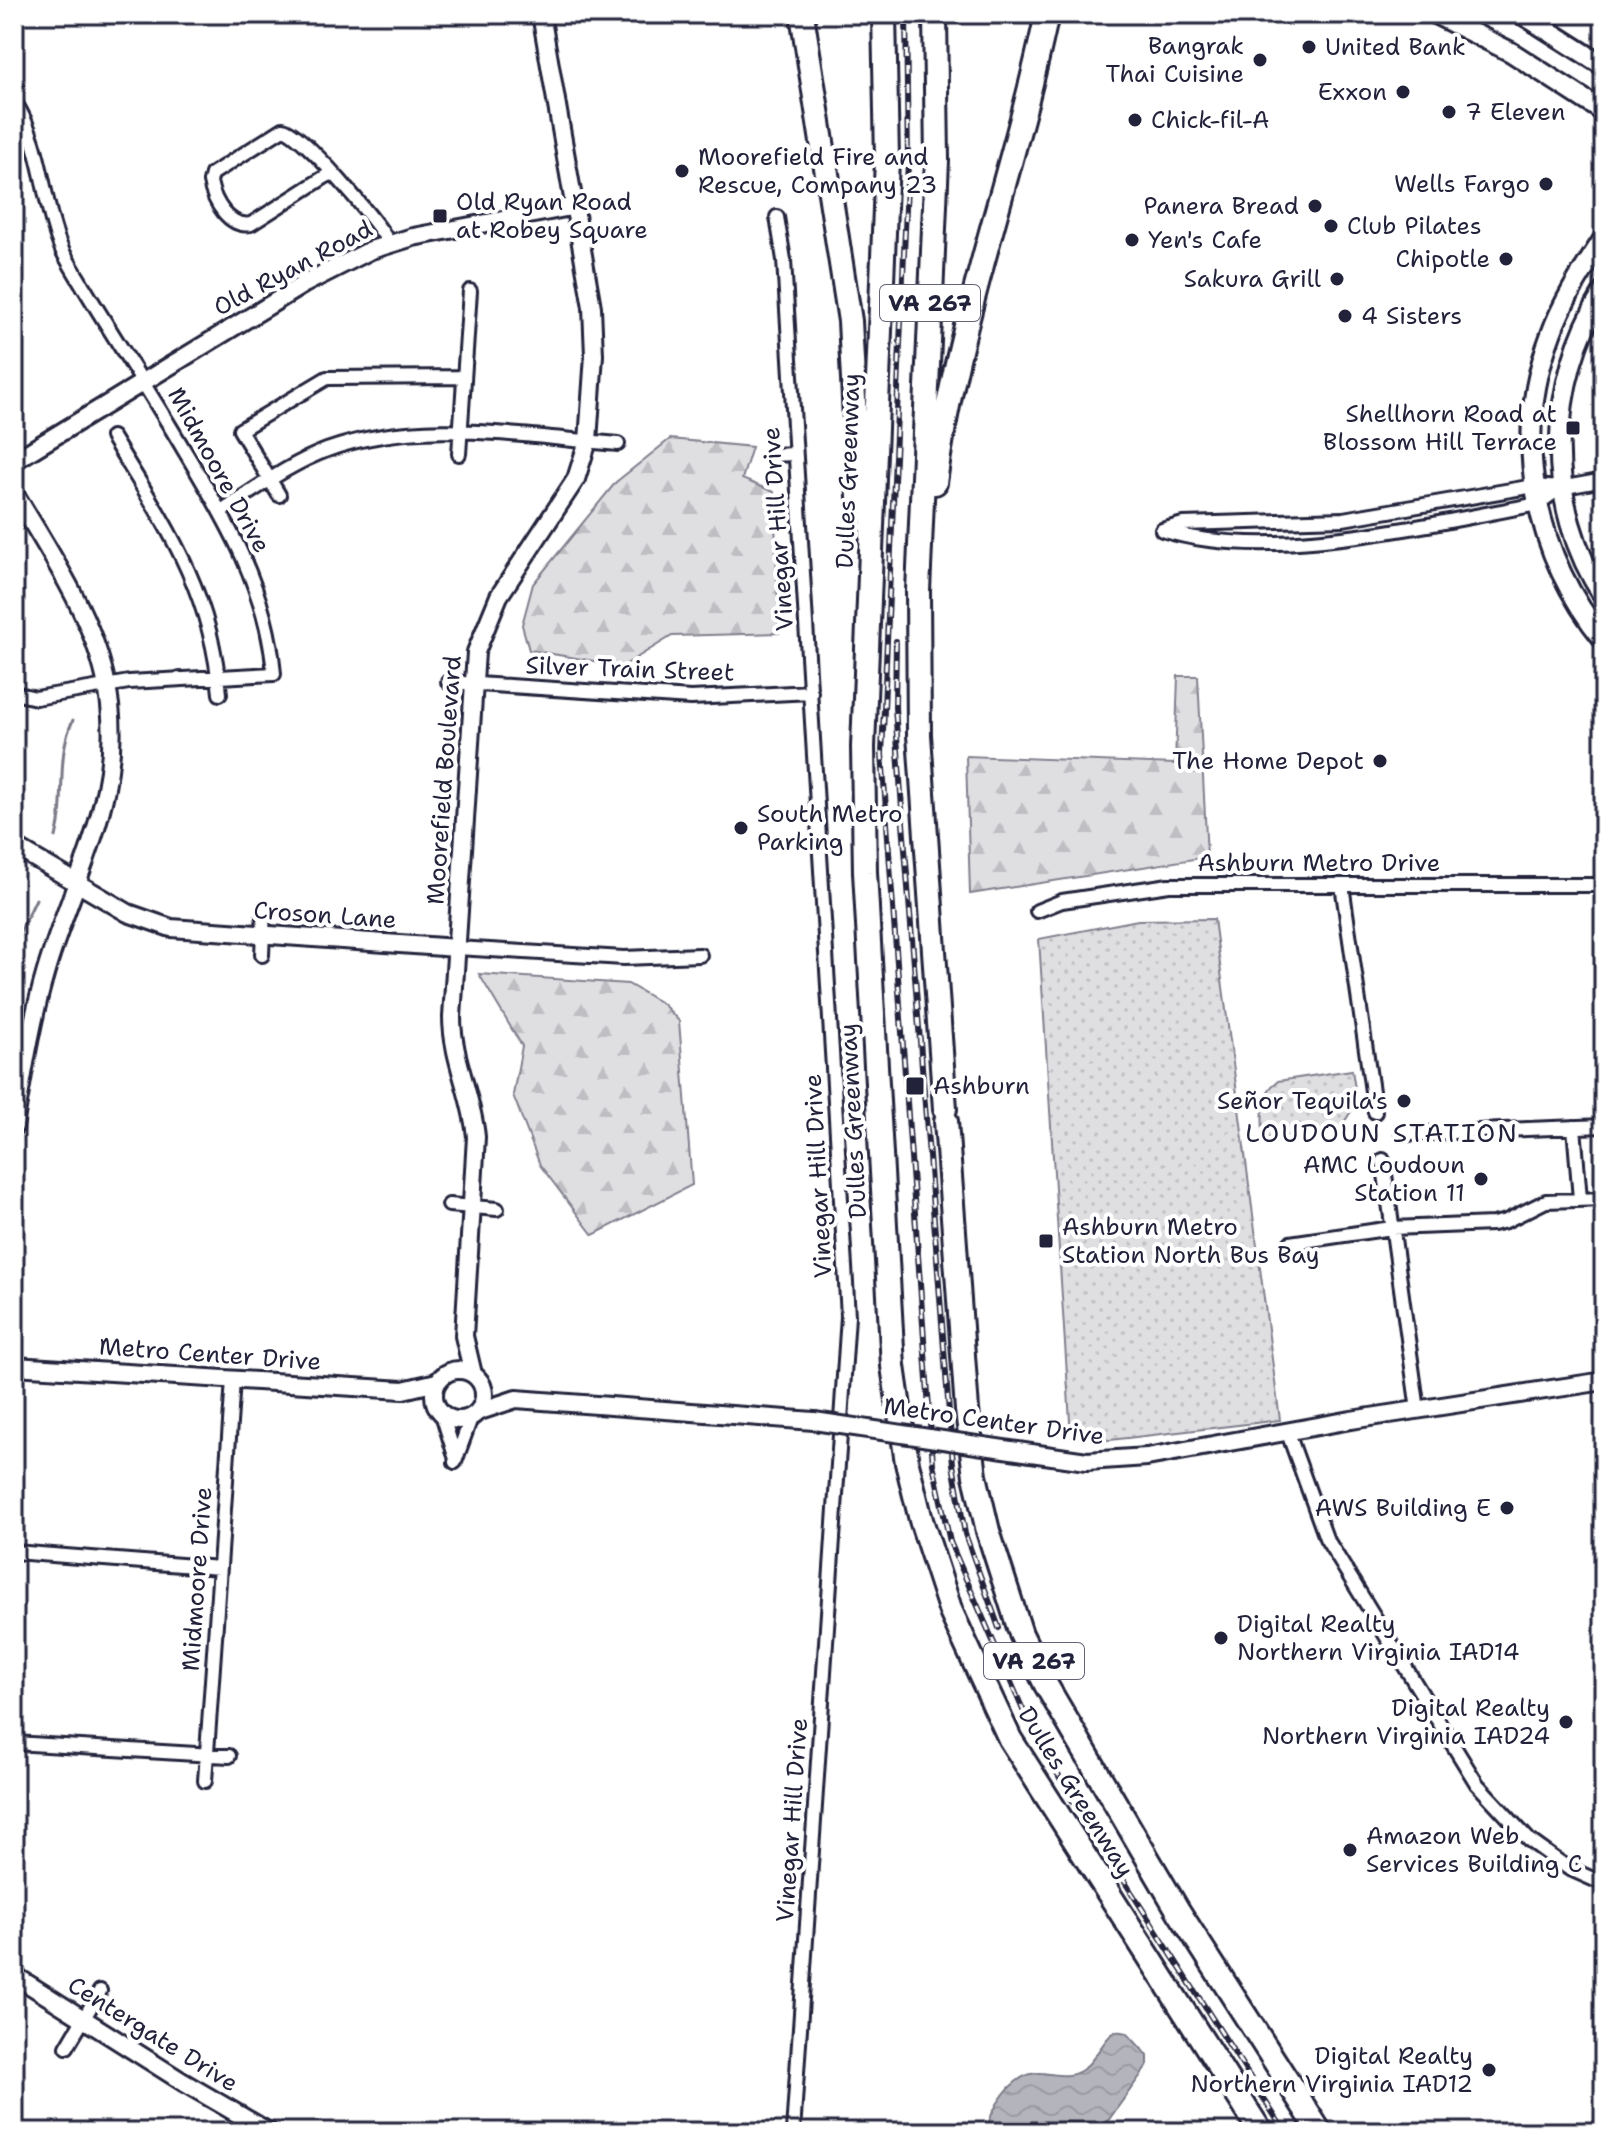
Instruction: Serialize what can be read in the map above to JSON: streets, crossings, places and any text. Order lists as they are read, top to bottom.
{
  "streets": {
    "highway": ["VA 267", "Dulles Greenway"],
    "street": [
      "Old Ryan Road",
      "Midmoore Drive",
      "Vinegar Hill Drive",
      "Silver Train Street",
      "Moorefield Boulevard",
      "Ashburn Metro Drive",
      "Croson Lane",
      "Metro Center Drive",
      "Centergate Drive"
    ]
  },
  "crossings": [
    ["Old Ryan Road", "Midmoore Drive"],
    ["Old Ryan Road", "Moorefield Boulevard"],
    ["Midmoore Drive", "Metro Center Drive"],
    ["Vinegar Hill Drive", "Silver Train Street"],
    ["Silver Train Street", "Moorefield Boulevard"],
    ["Moorefield Boulevard", "Croson Lane"],
    ["Moorefield Boulevard", "Metro Center Drive"]
  ],
  "districts": ["LOUDOUN STATION"],
  "places": {
    "other": [
      "United Bank",
      "Bangrak Thai Cuisine",
      "Exxon",
      "7 Eleven",
      "Chick-fil-A",
      "Moorefield Fire and Rescue, Company 23",
      "Wells Fargo",
      "Panera Bread",
      "Club Pilates",
      "Yen's Cafe",
      "Chipotle",
      "Sakura Grill",
      "4 Sisters",
      "The Home Depot",
      "South Metro Parking",
      "Señor Tequila's",
      "AMC Loudoun Station 11",
      "AWS Building E",
      "Digital Realty Northern Virginia IAD14",
      "Digital Realty Northern Virginia IAD24",
      "Amazon Web Services Building C",
      "Digital Realty Northern Virginia IAD12"
    ],
    "transit": [
      "Old Ryan Road at Robey Square",
      "Shellhorn Road at Blossom Hill Terrace",
      "Ashburn",
      "Ashburn Metro Station North Bus Bay"
    ]
  }
}
